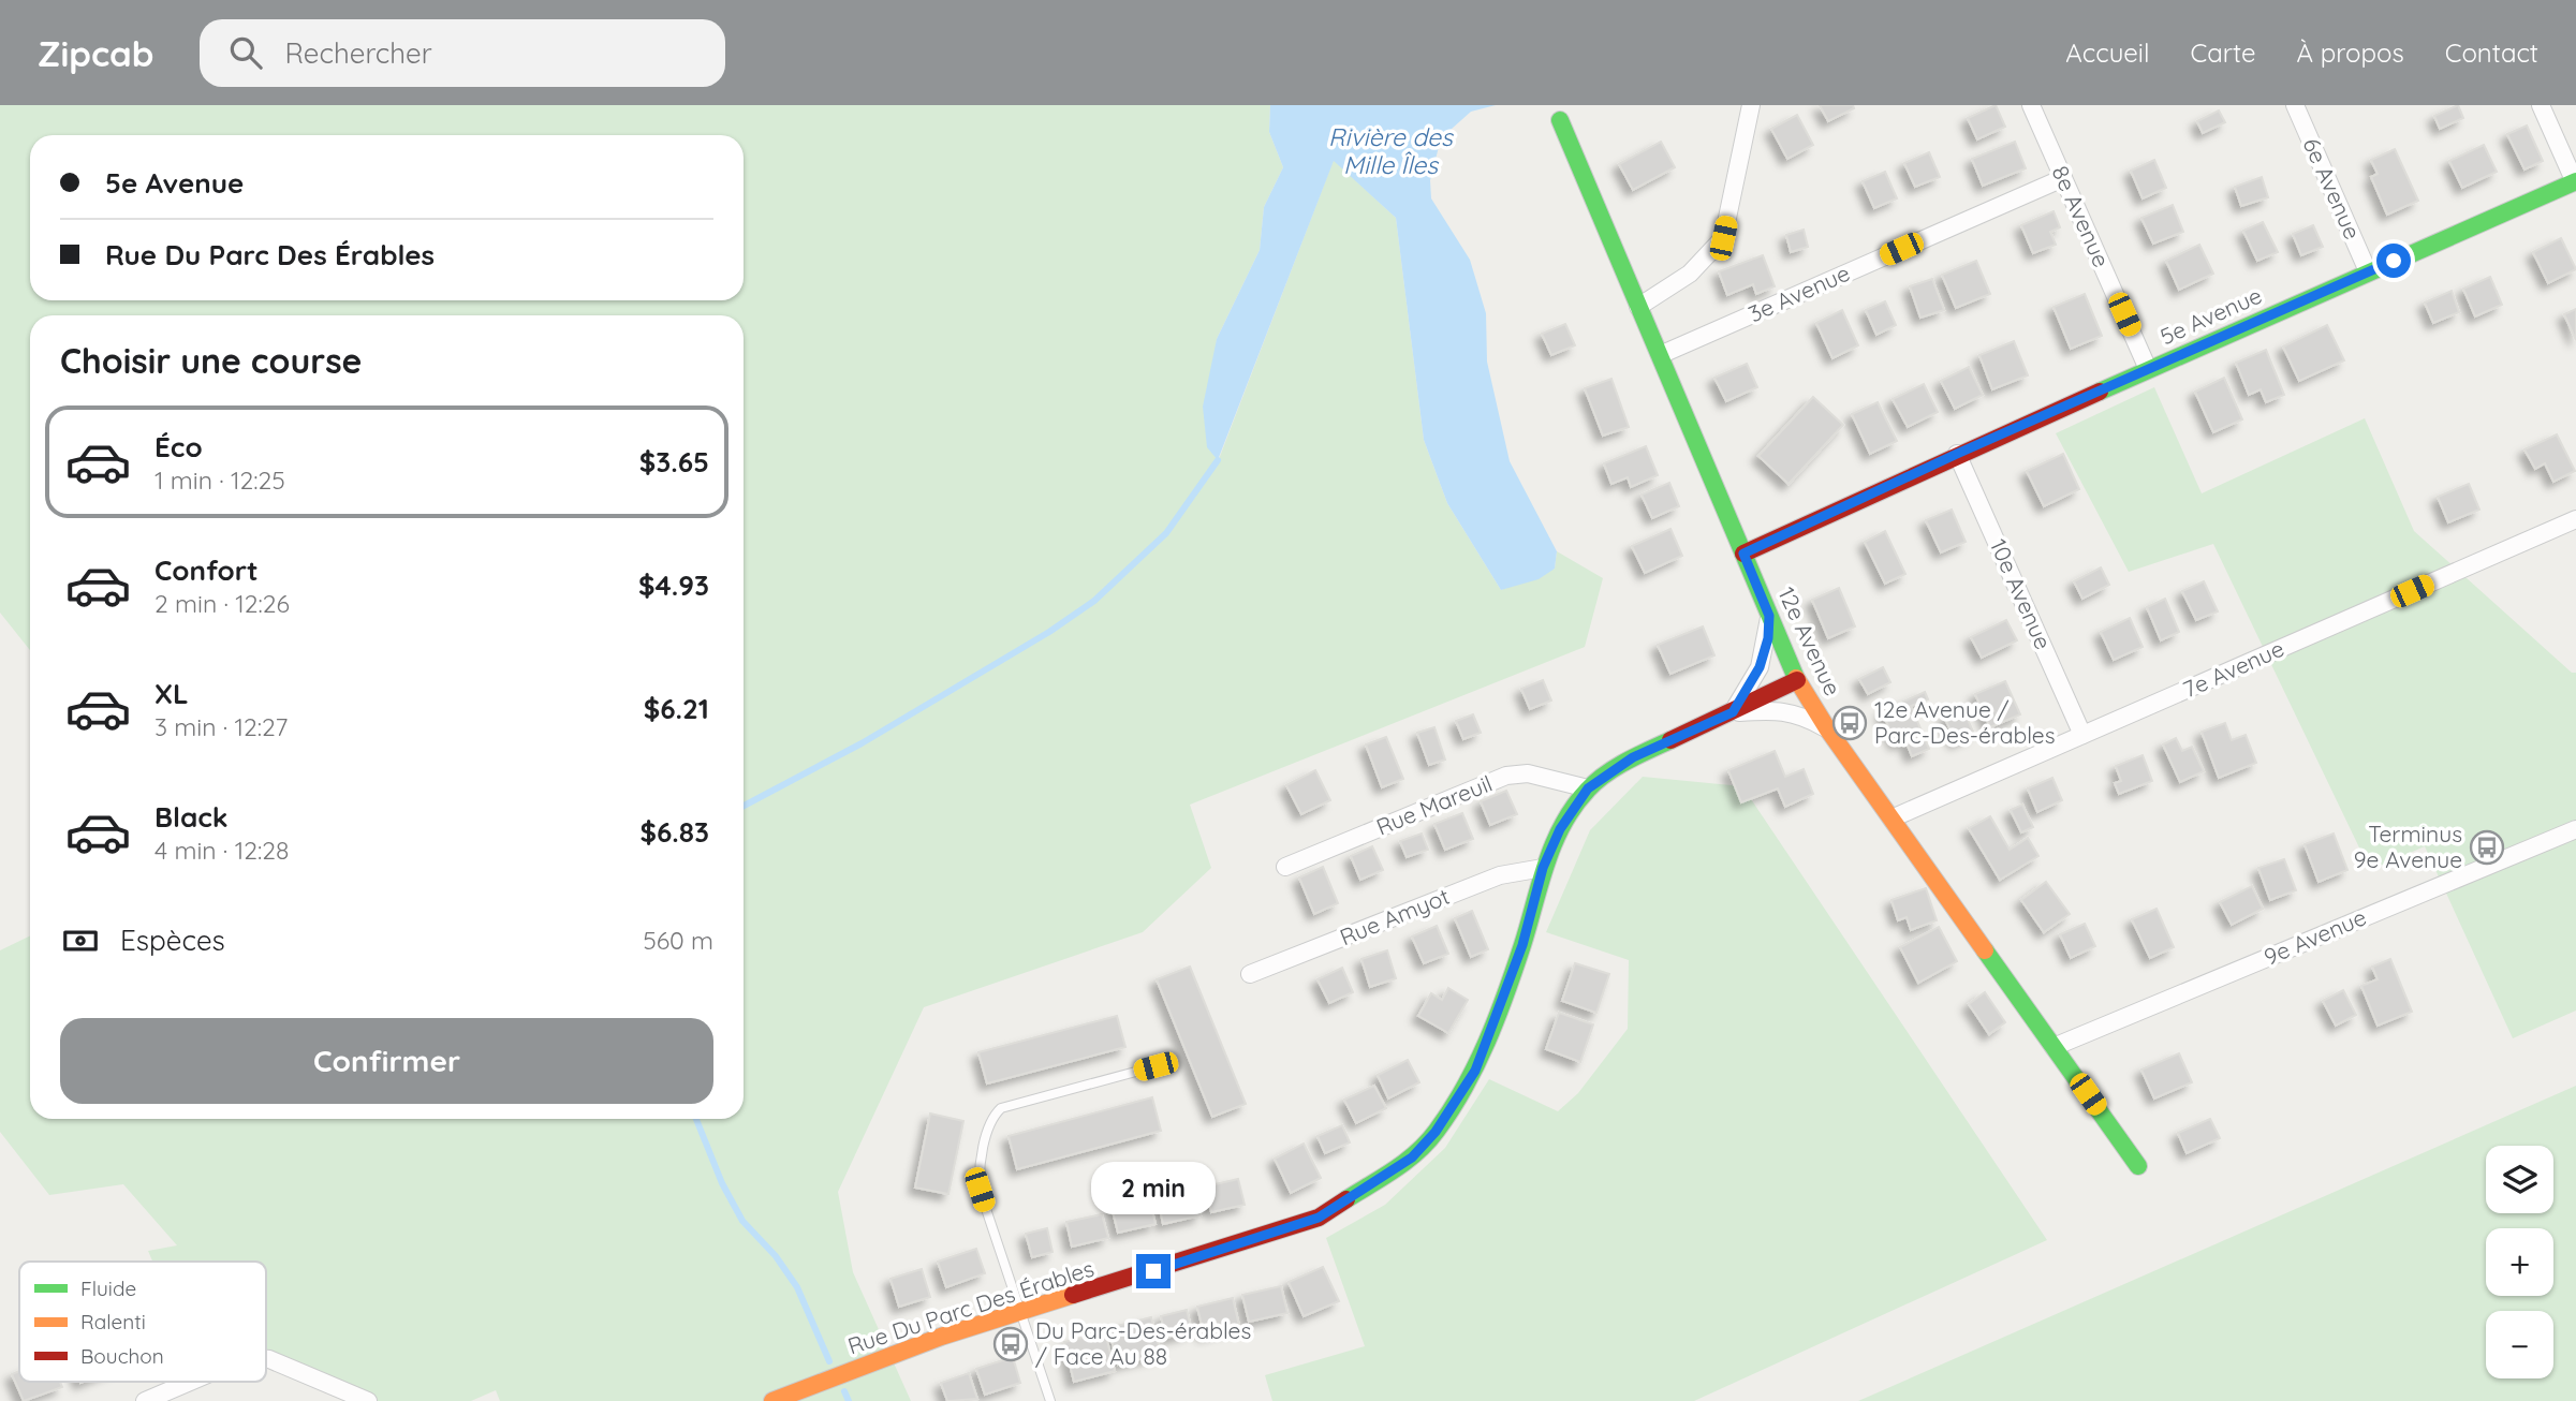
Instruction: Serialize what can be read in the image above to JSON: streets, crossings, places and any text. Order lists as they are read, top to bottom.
{
  "streets": {
    "street": [
      "6e Avenue",
      "8e Avenue",
      "3e Avenue",
      "5e Avenue",
      "10e Avenue",
      "12e Avenue",
      "7e Avenue",
      "Rue Mareuil",
      "Rue Amyot",
      "9e Avenue",
      "Rue Du Parc Des Érables"
    ]
  },
  "crossings": [
    ["6e Avenue", "5e Avenue"],
    ["8e Avenue", "3e Avenue"],
    ["8e Avenue", "5e Avenue"],
    ["3e Avenue", "12e Avenue"],
    ["5e Avenue", "10e Avenue"],
    ["5e Avenue", "12e Avenue"],
    ["10e Avenue", "7e Avenue"],
    ["12e Avenue", "7e Avenue"],
    ["12e Avenue", "9e Avenue"],
    ["12e Avenue", "Rue Du Parc Des Érables"],
    ["Rue Mareuil", "Rue Du Parc Des Érables"],
    ["Rue Amyot", "Rue Du Parc Des Érables"]
  ],
  "water": ["Rivière des Mille Îles"],
  "places": {
    "bus stop": ["12e Avenue / Parc-Des-érables", "Terminus 9e Avenue", "Du Parc-Des-érables / Face Au 88"]
  },
  "legend": ["Fluide", "Ralenti", "Bouchon"],
  "page": {
    "header": "Zipcab",
    "search": "Rechercher",
    "nav": [
      "Accueil",
      "Carte",
      "À propos",
      "Contact"
    ],
    "banner": ["5e Avenue", "Rue Du Parc Des Érables"],
    "heading": "Choisir une course",
    "list": [
      {
        "name": "Éco",
        "note": "1 min · 12:25",
        "value": "$3.65"
      },
      {
        "name": "Confort",
        "note": "2 min · 12:26",
        "value": "$4.93"
      },
      {
        "name": "XL",
        "note": "3 min · 12:27",
        "value": "$6.21"
      },
      {
        "name": "Black",
        "note": "4 min · 12:28",
        "value": "$6.83"
      }
    ],
    "pay": ["Espèces", "560 m"],
    "buttons": "Confirmer",
    "map_buttons": ["+", "−"],
    "bubble": "2 min"
  }
}
